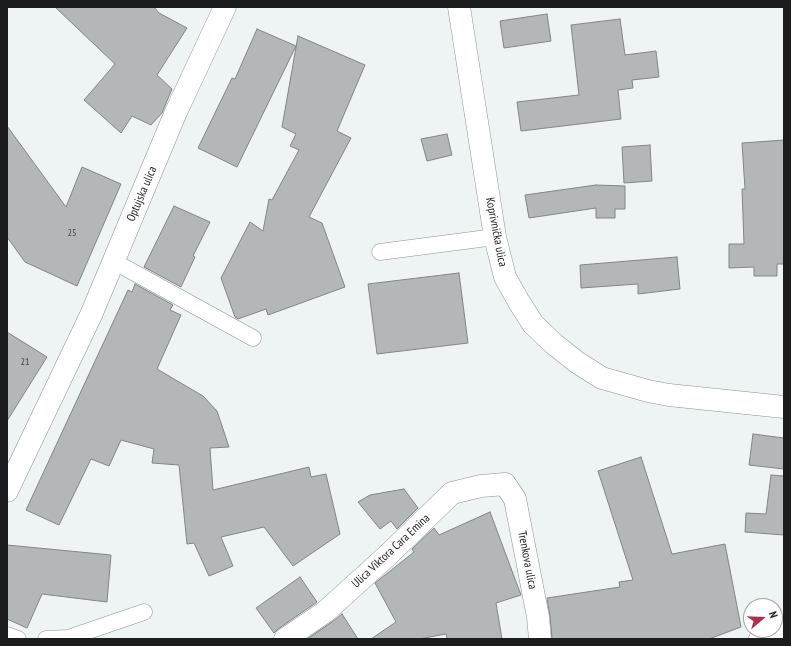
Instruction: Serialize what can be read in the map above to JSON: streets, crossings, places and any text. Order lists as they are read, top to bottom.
{
  "streets": {
    "main road": [
      "Optujska ulica",
      "Koprivnička ulica",
      "Ulica Viktora Cara Emina",
      "Trenkova ulica"
    ]
  },
  "crossings": [
    ["Ulica Viktora Cara Emina", "Trenkova ulica"]
  ],
  "house_numbers": ["25", "21"],
  "north": "right"
}
